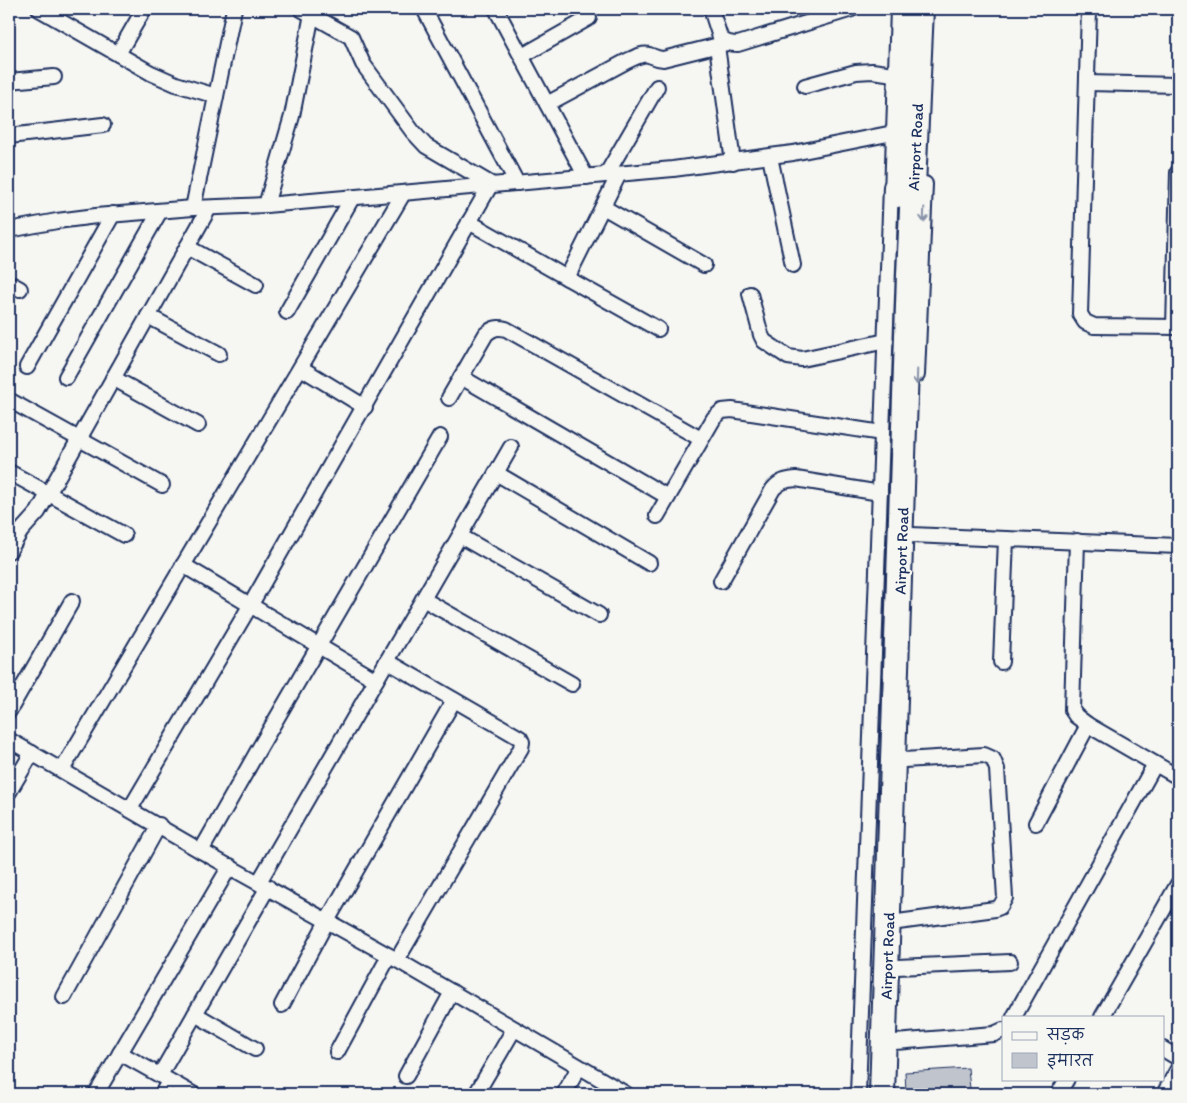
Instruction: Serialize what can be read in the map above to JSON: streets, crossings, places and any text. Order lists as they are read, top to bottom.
{
  "streets": {
    "highway": ["Airport Road"]
  },
  "legend": ["सड़क", "इमारत"]
}
